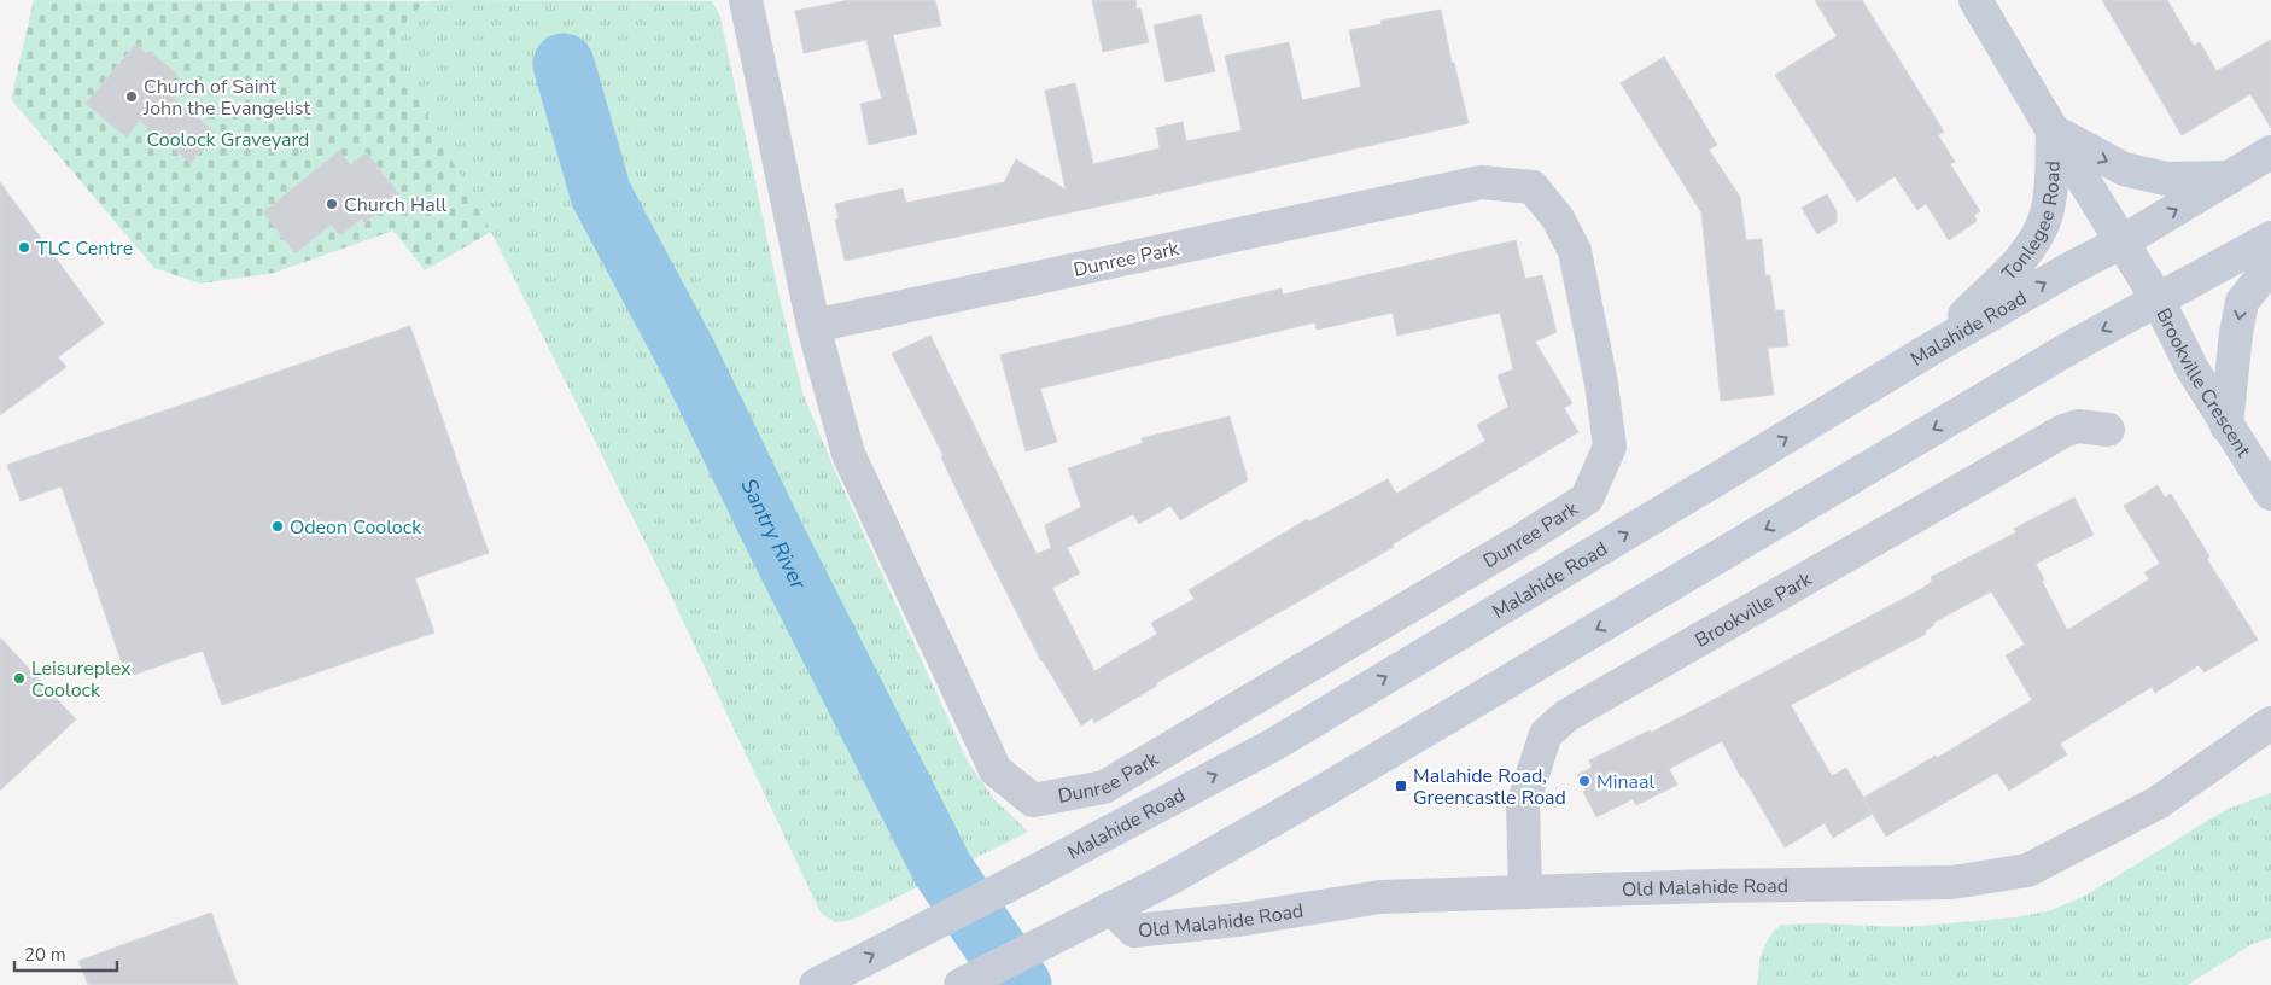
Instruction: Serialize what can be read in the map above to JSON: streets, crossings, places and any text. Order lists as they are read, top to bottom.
{
  "streets": {
    "main road": ["Tonlegee Road", "Malahide Road", "Brookville Crescent"],
    "street": ["Dunree Park", "Brookville Park", "Old Malahide Road"]
  },
  "crossings": [
    ["Tonlegee Road", "Malahide Road"],
    ["Tonlegee Road", "Brookville Crescent"],
    ["Brookville Park", "Old Malahide Road"]
  ],
  "water": ["Santry River"],
  "parks": ["Coolock Graveyard"],
  "places": {
    "other": [
      "Church of Saint John the Evangelist",
      "Church Hall",
      "TLC Centre",
      "Odeon Coolock",
      "Leisureplex Coolock",
      "Minaal"
    ],
    "transit": ["Malahide Road, Greencastle Road"]
  },
  "scale_bar": "20 m"
}
